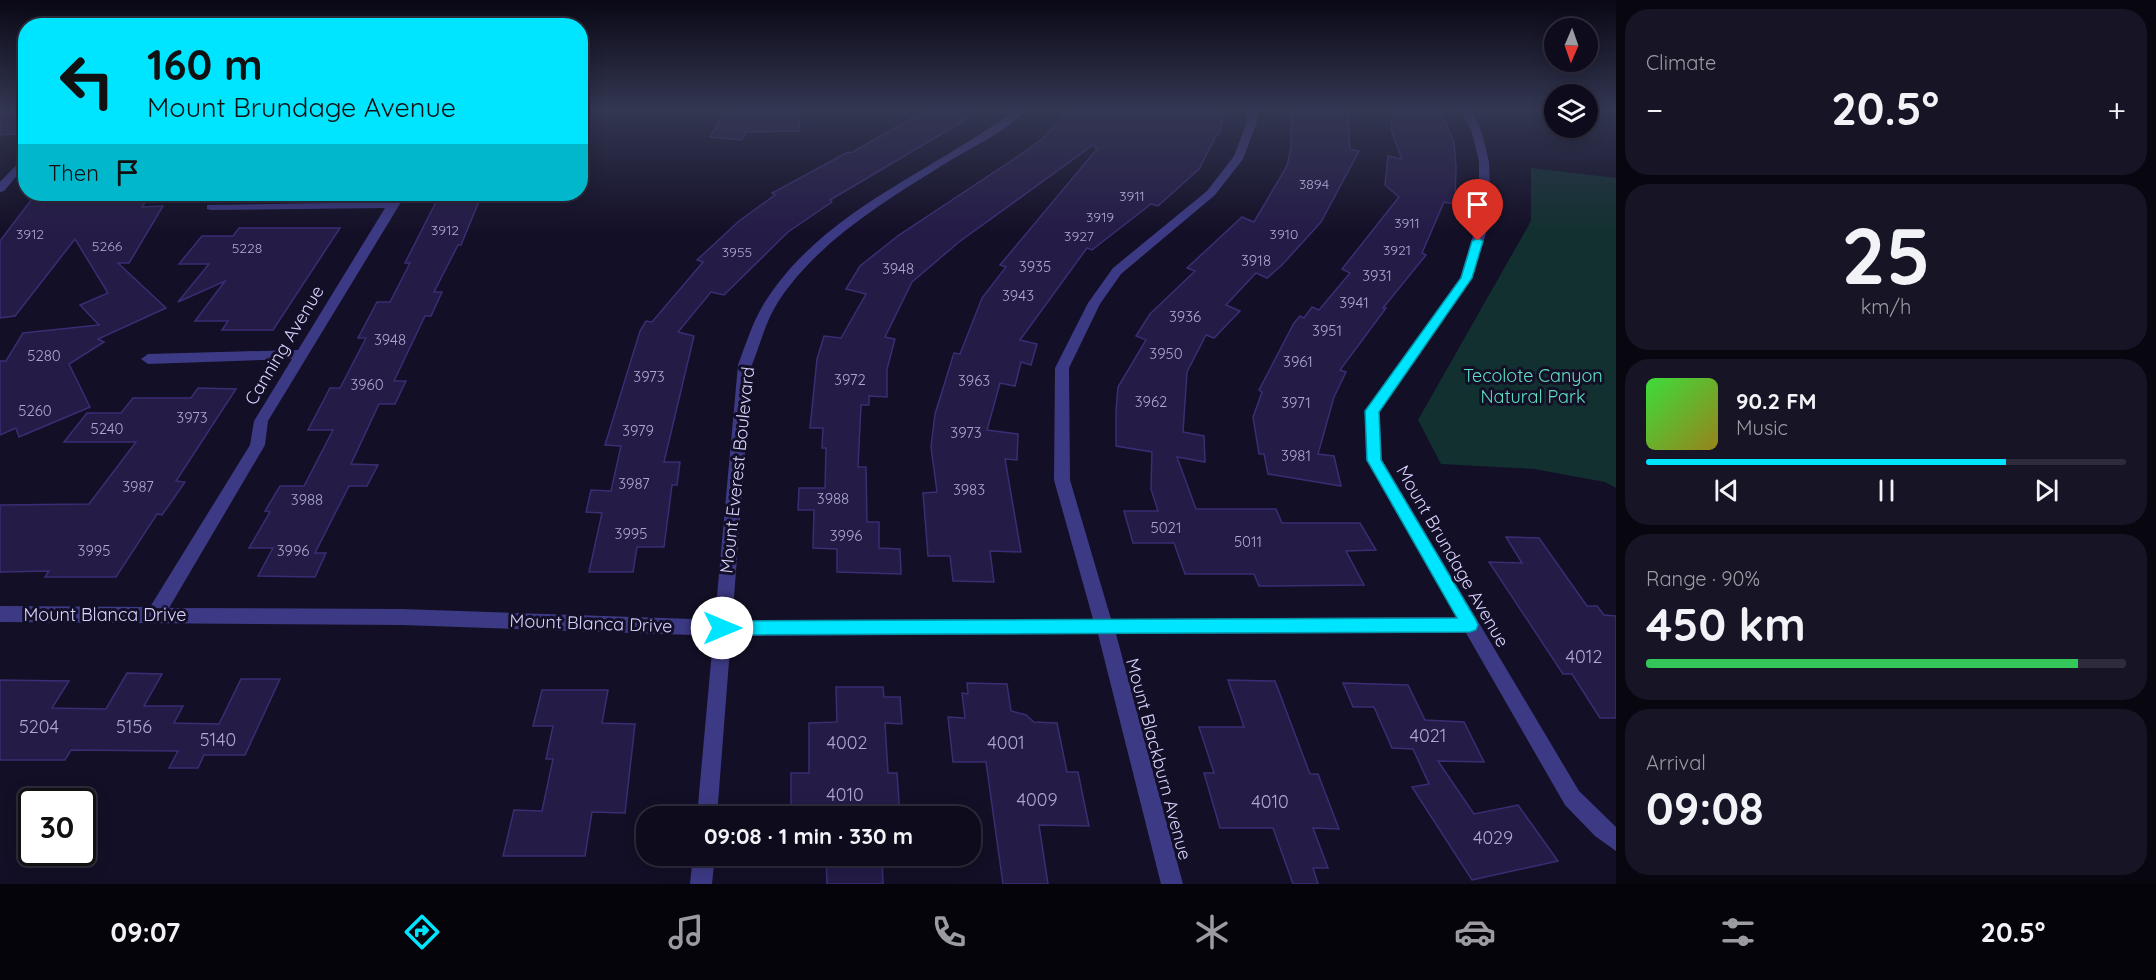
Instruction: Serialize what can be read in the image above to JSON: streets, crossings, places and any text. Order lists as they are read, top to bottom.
{
  "streets": {
    "street": [
      "Canning Avenue",
      "Mount Everest Boulevard",
      "Mount Brundage Avenue",
      "Mount Blanca Drive",
      "Mount Blackburn Avenue"
    ]
  },
  "crossings": [
    ["Canning Avenue", "Mount Blanca Drive"],
    ["Mount Everest Boulevard", "Mount Blanca Drive"],
    ["Mount Brundage Avenue", "Mount Blanca Drive"],
    ["Mount Blanca Drive", "Mount Blackburn Avenue"]
  ],
  "parks": ["Tecolote Canyon Natural Park"],
  "house_numbers": [
    "3894",
    "3911",
    "3919",
    "3911",
    "3912",
    "3912",
    "3910",
    "3927",
    "5266",
    "5228",
    "3921",
    "3955",
    "3918",
    "3935",
    "3948",
    "3931",
    "3943",
    "3941",
    "3936",
    "3951",
    "3948",
    "3950",
    "5280",
    "3961",
    "3973",
    "3972",
    "3963",
    "3960",
    "3962",
    "3971",
    "5260",
    "3973",
    "5240",
    "3979",
    "3973",
    "3981",
    "3987",
    "3987",
    "3983",
    "3988",
    "3988",
    "5021",
    "3995",
    "3996",
    "5011",
    "3995",
    "3996",
    "4012",
    "5204",
    "5156",
    "4021",
    "5140",
    "4002",
    "4001",
    "4010",
    "4009",
    "4010",
    "4029"
  ],
  "north": "bottom",
  "page": {
    "tile": [
      "Climate",
      ["25", "km/h"],
      ["Range · 90%", "450 km"],
      ["Arrival", "09:08"]
    ],
    "turn": ["160 m", "Mount Brundage Avenue"],
    "heat": ["−", "20.5°", "+"],
    "then": "Then",
    "song": ["90.2 FM", "Music"],
    "limit": "30",
    "trip": "09:08 · 1 min · 330 m",
    "tabs": ["09:07", "20.5°"]
  }
}
